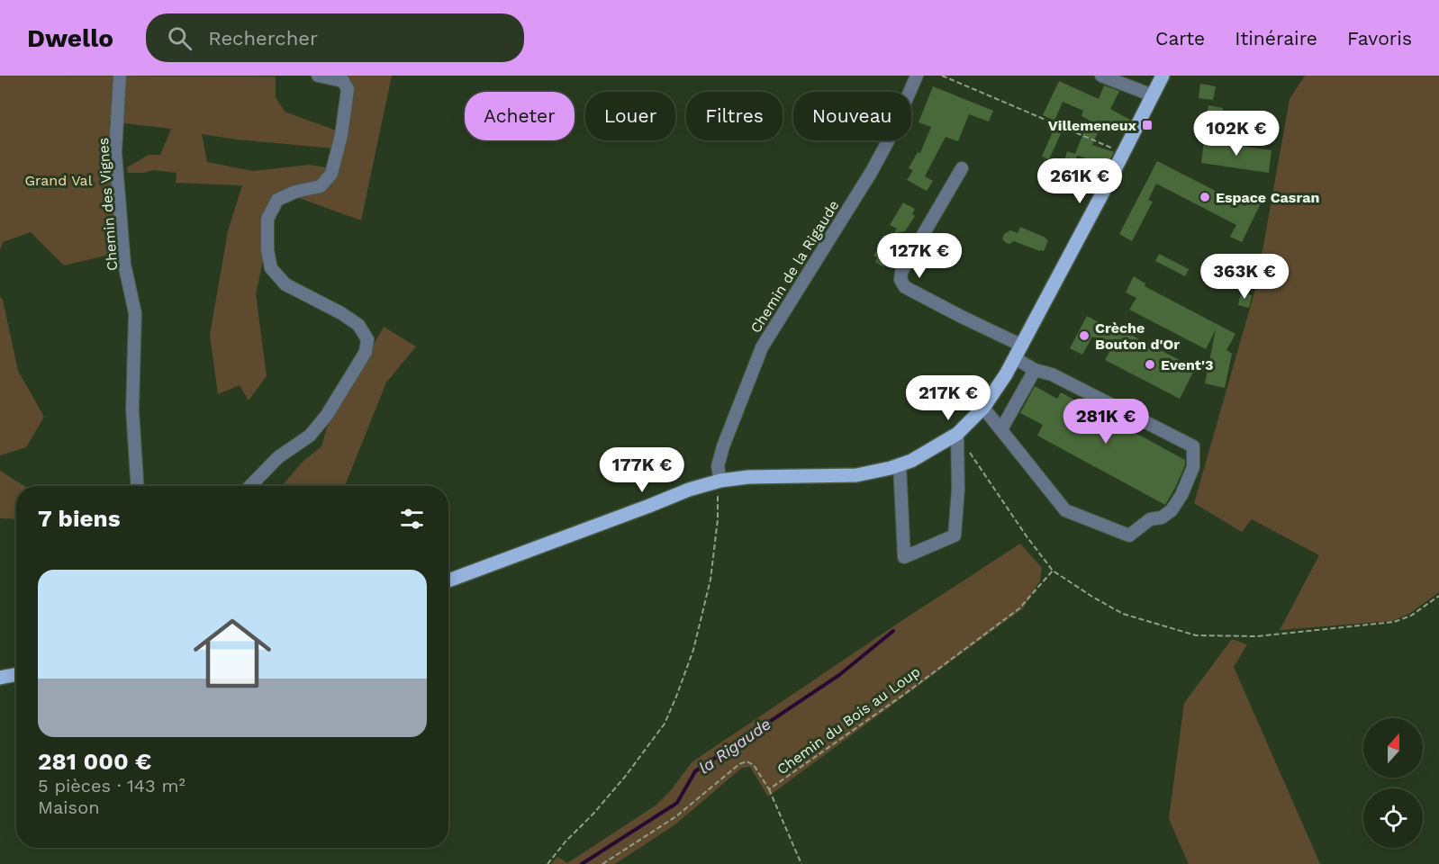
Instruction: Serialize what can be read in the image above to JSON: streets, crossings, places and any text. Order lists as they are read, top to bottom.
{
  "streets": {
    "street": ["Chemin des Vignes", "Chemin de la Rigaude"],
    "path": ["Chemin du Bois au Loup"]
  },
  "water": ["la Rigaude"],
  "parks": ["Grand Val"],
  "places": {
    "transit": ["Villemeneux"],
    "other": ["Espace Casran", "Crèche Bouton d'Or", "Event'3"]
  },
  "north": "top",
  "page": {
    "header": "Dwello",
    "search": "Rechercher",
    "nav": ["Carte", "Itinéraire", "Favoris"],
    "chip": [
      "Acheter",
      "Louer",
      "Filtres",
      "Nouveau"
    ],
    "price": [
      "102K €",
      "261K €",
      "127K €",
      "363K €",
      "217K €",
      "281K €",
      "177K €"
    ],
    "heading": "7 biens",
    "list": [
      {
        "name": "281 000 €",
        "note": "5 pièces · 143 m² · Maison"
      }
    ]
  }
}
